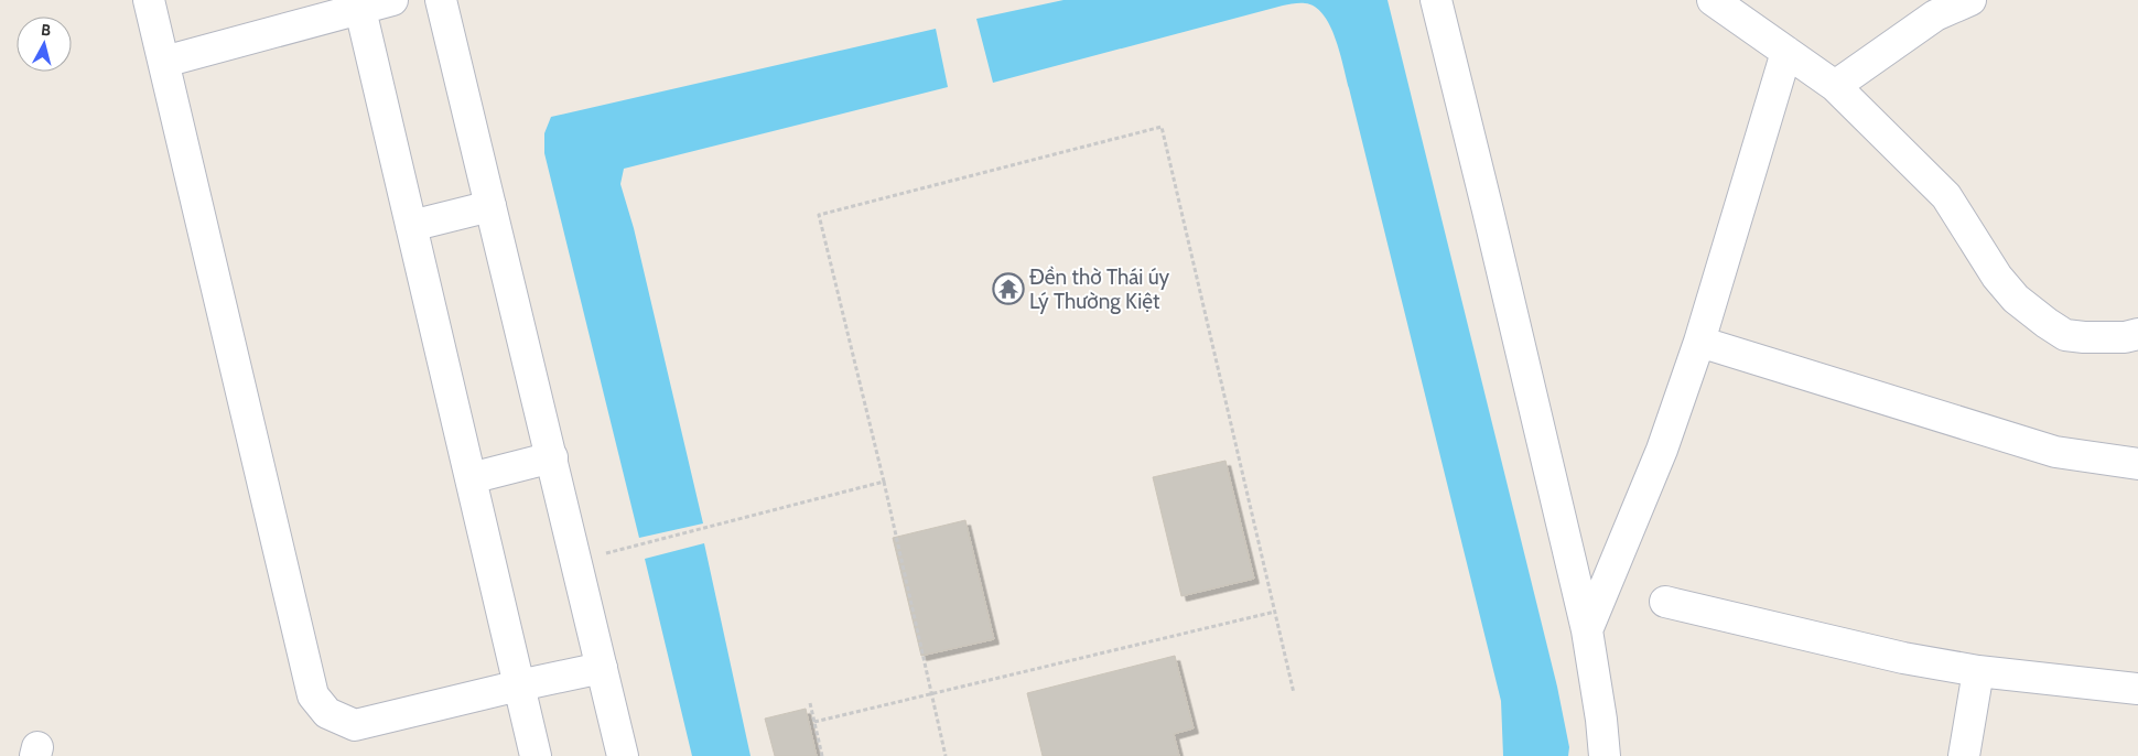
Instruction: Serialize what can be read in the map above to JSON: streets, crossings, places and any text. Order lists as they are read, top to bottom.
{
  "places": {
    "temple": ["Đền thờ Thái úy Lý Thường Kiệt"]
  },
  "north": "top"
}
